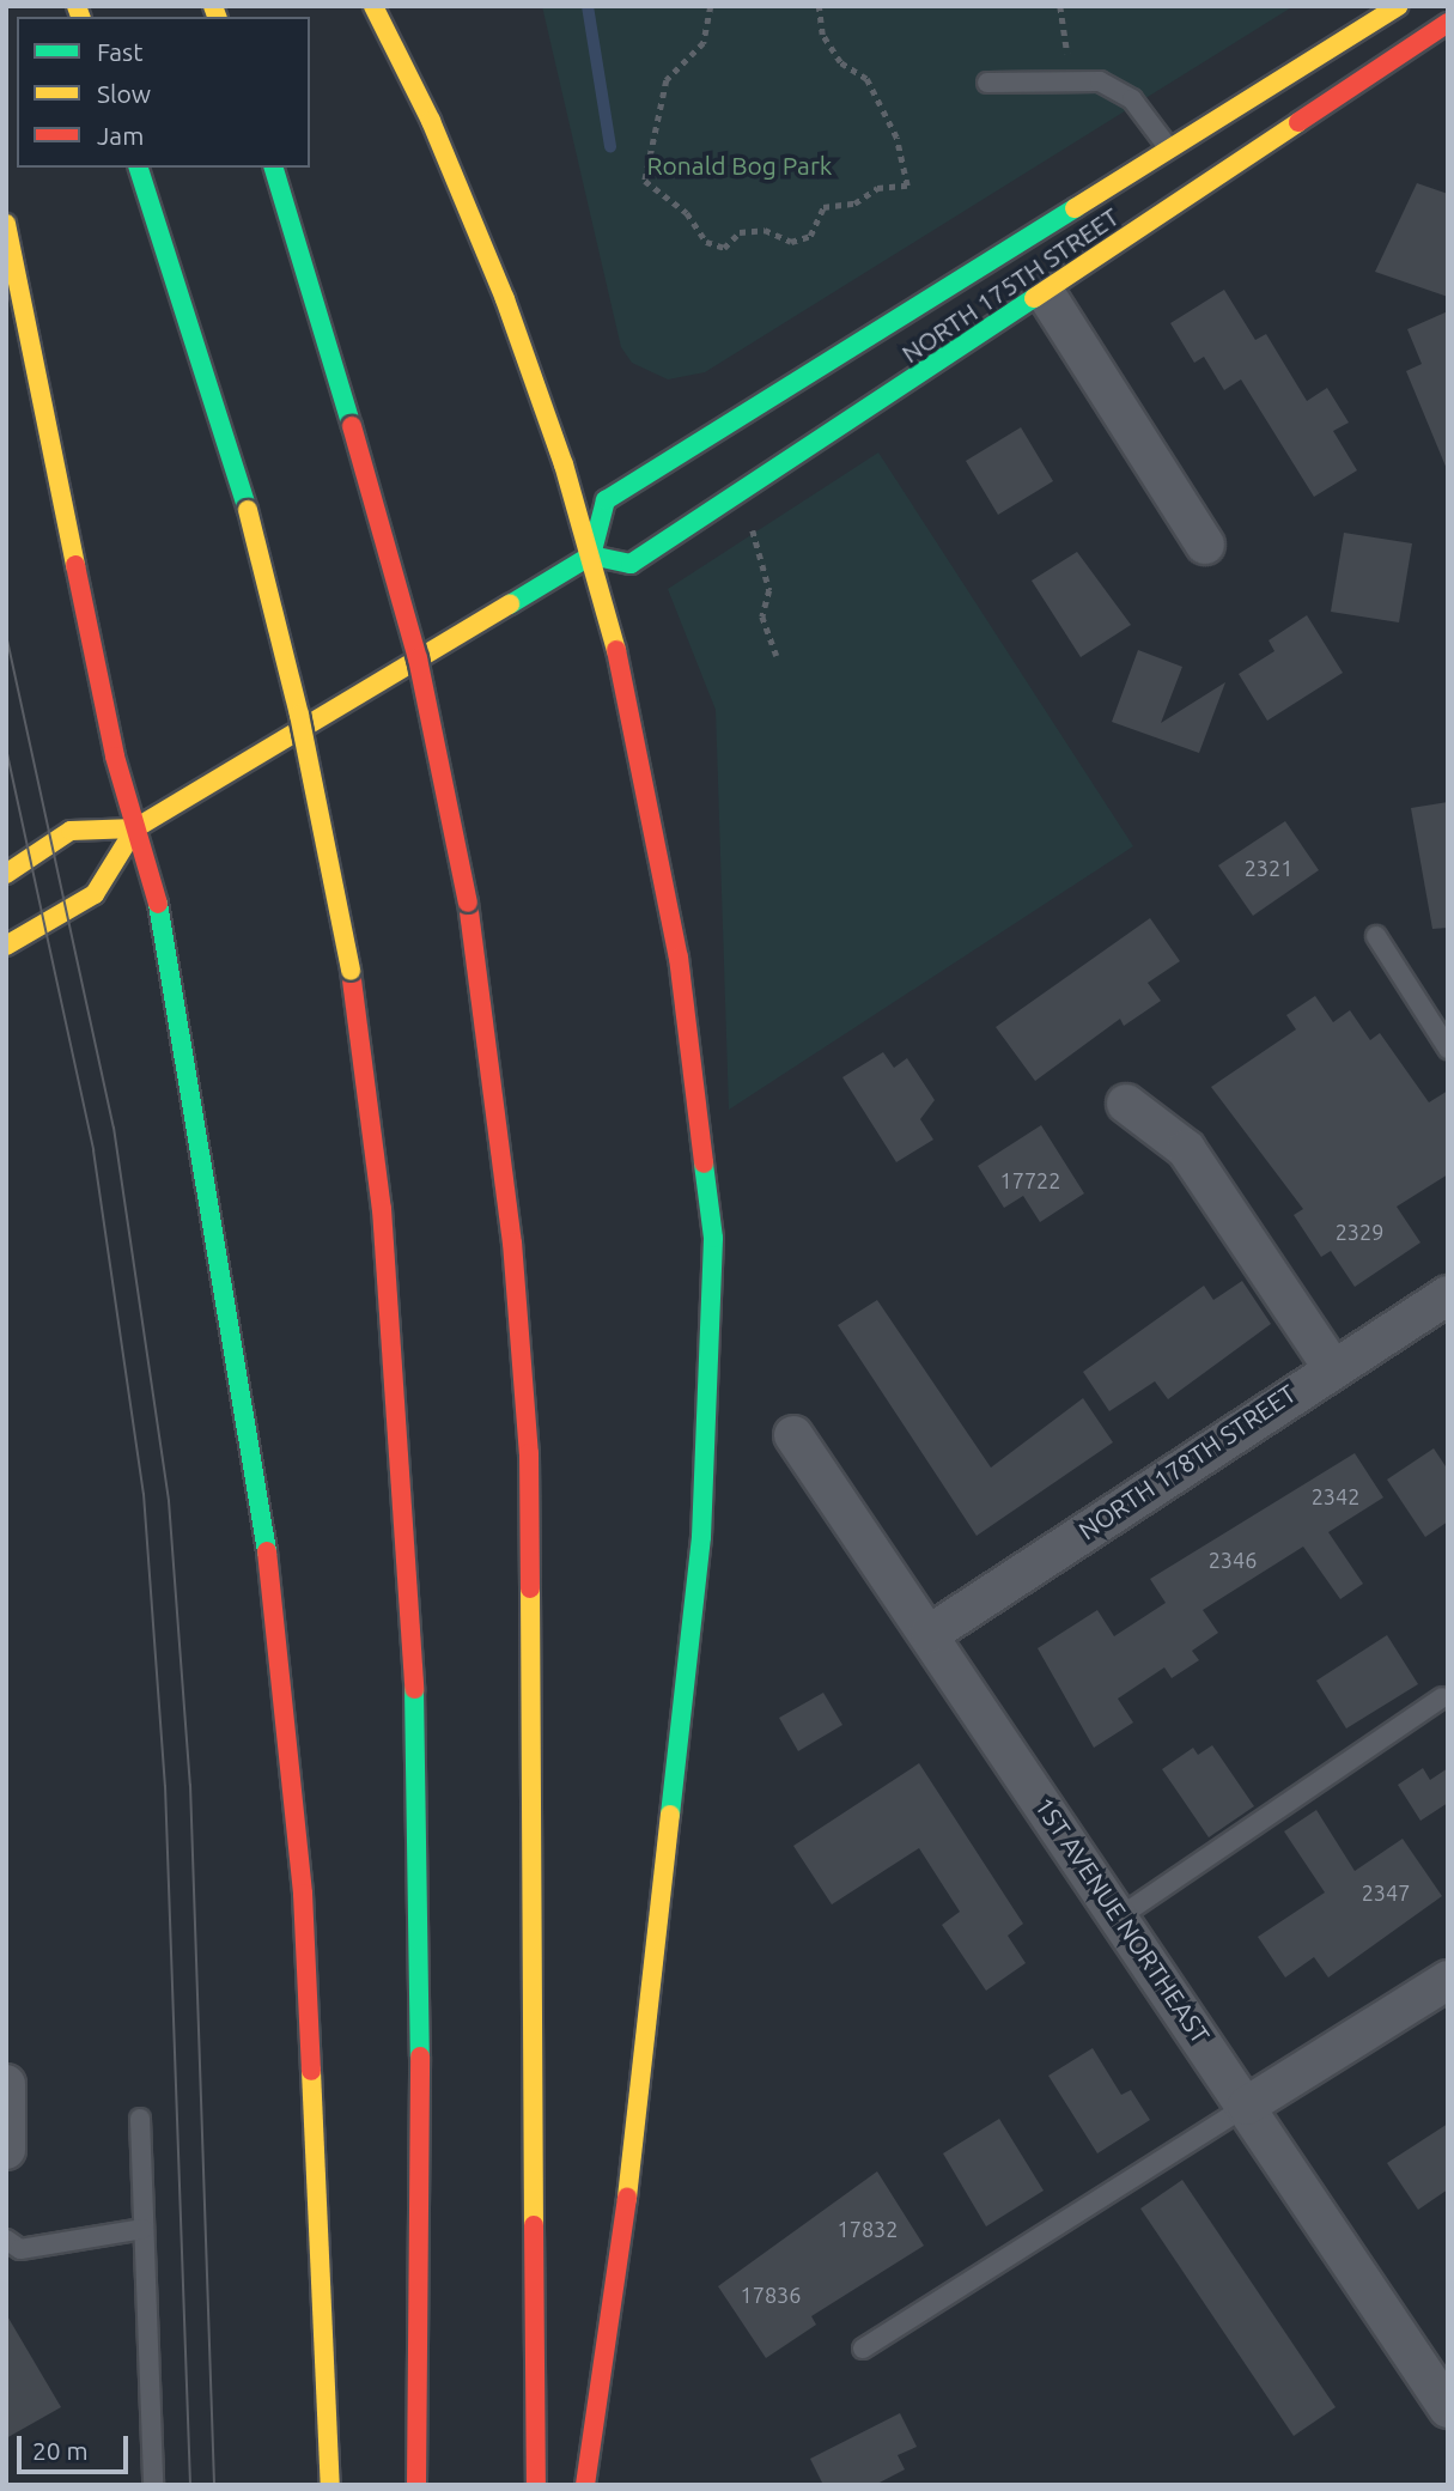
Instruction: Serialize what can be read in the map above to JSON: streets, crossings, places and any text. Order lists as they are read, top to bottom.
{
  "streets": {
    "main road": ["NORTH 175TH STREET"],
    "street": ["NORTH 178TH STREET", "1ST AVENUE NORTHEAST"]
  },
  "crossings": [
    ["NORTH 178TH STREET", "1ST AVENUE NORTHEAST"]
  ],
  "parks": ["Ronald Bog Park"],
  "house_numbers": [
    "2321",
    "17722",
    "2329",
    "2342",
    "2346",
    "2347",
    "17832",
    "17836"
  ],
  "legend": ["Fast", "Slow", "Jam"],
  "scale_bar": "20 m"
}
